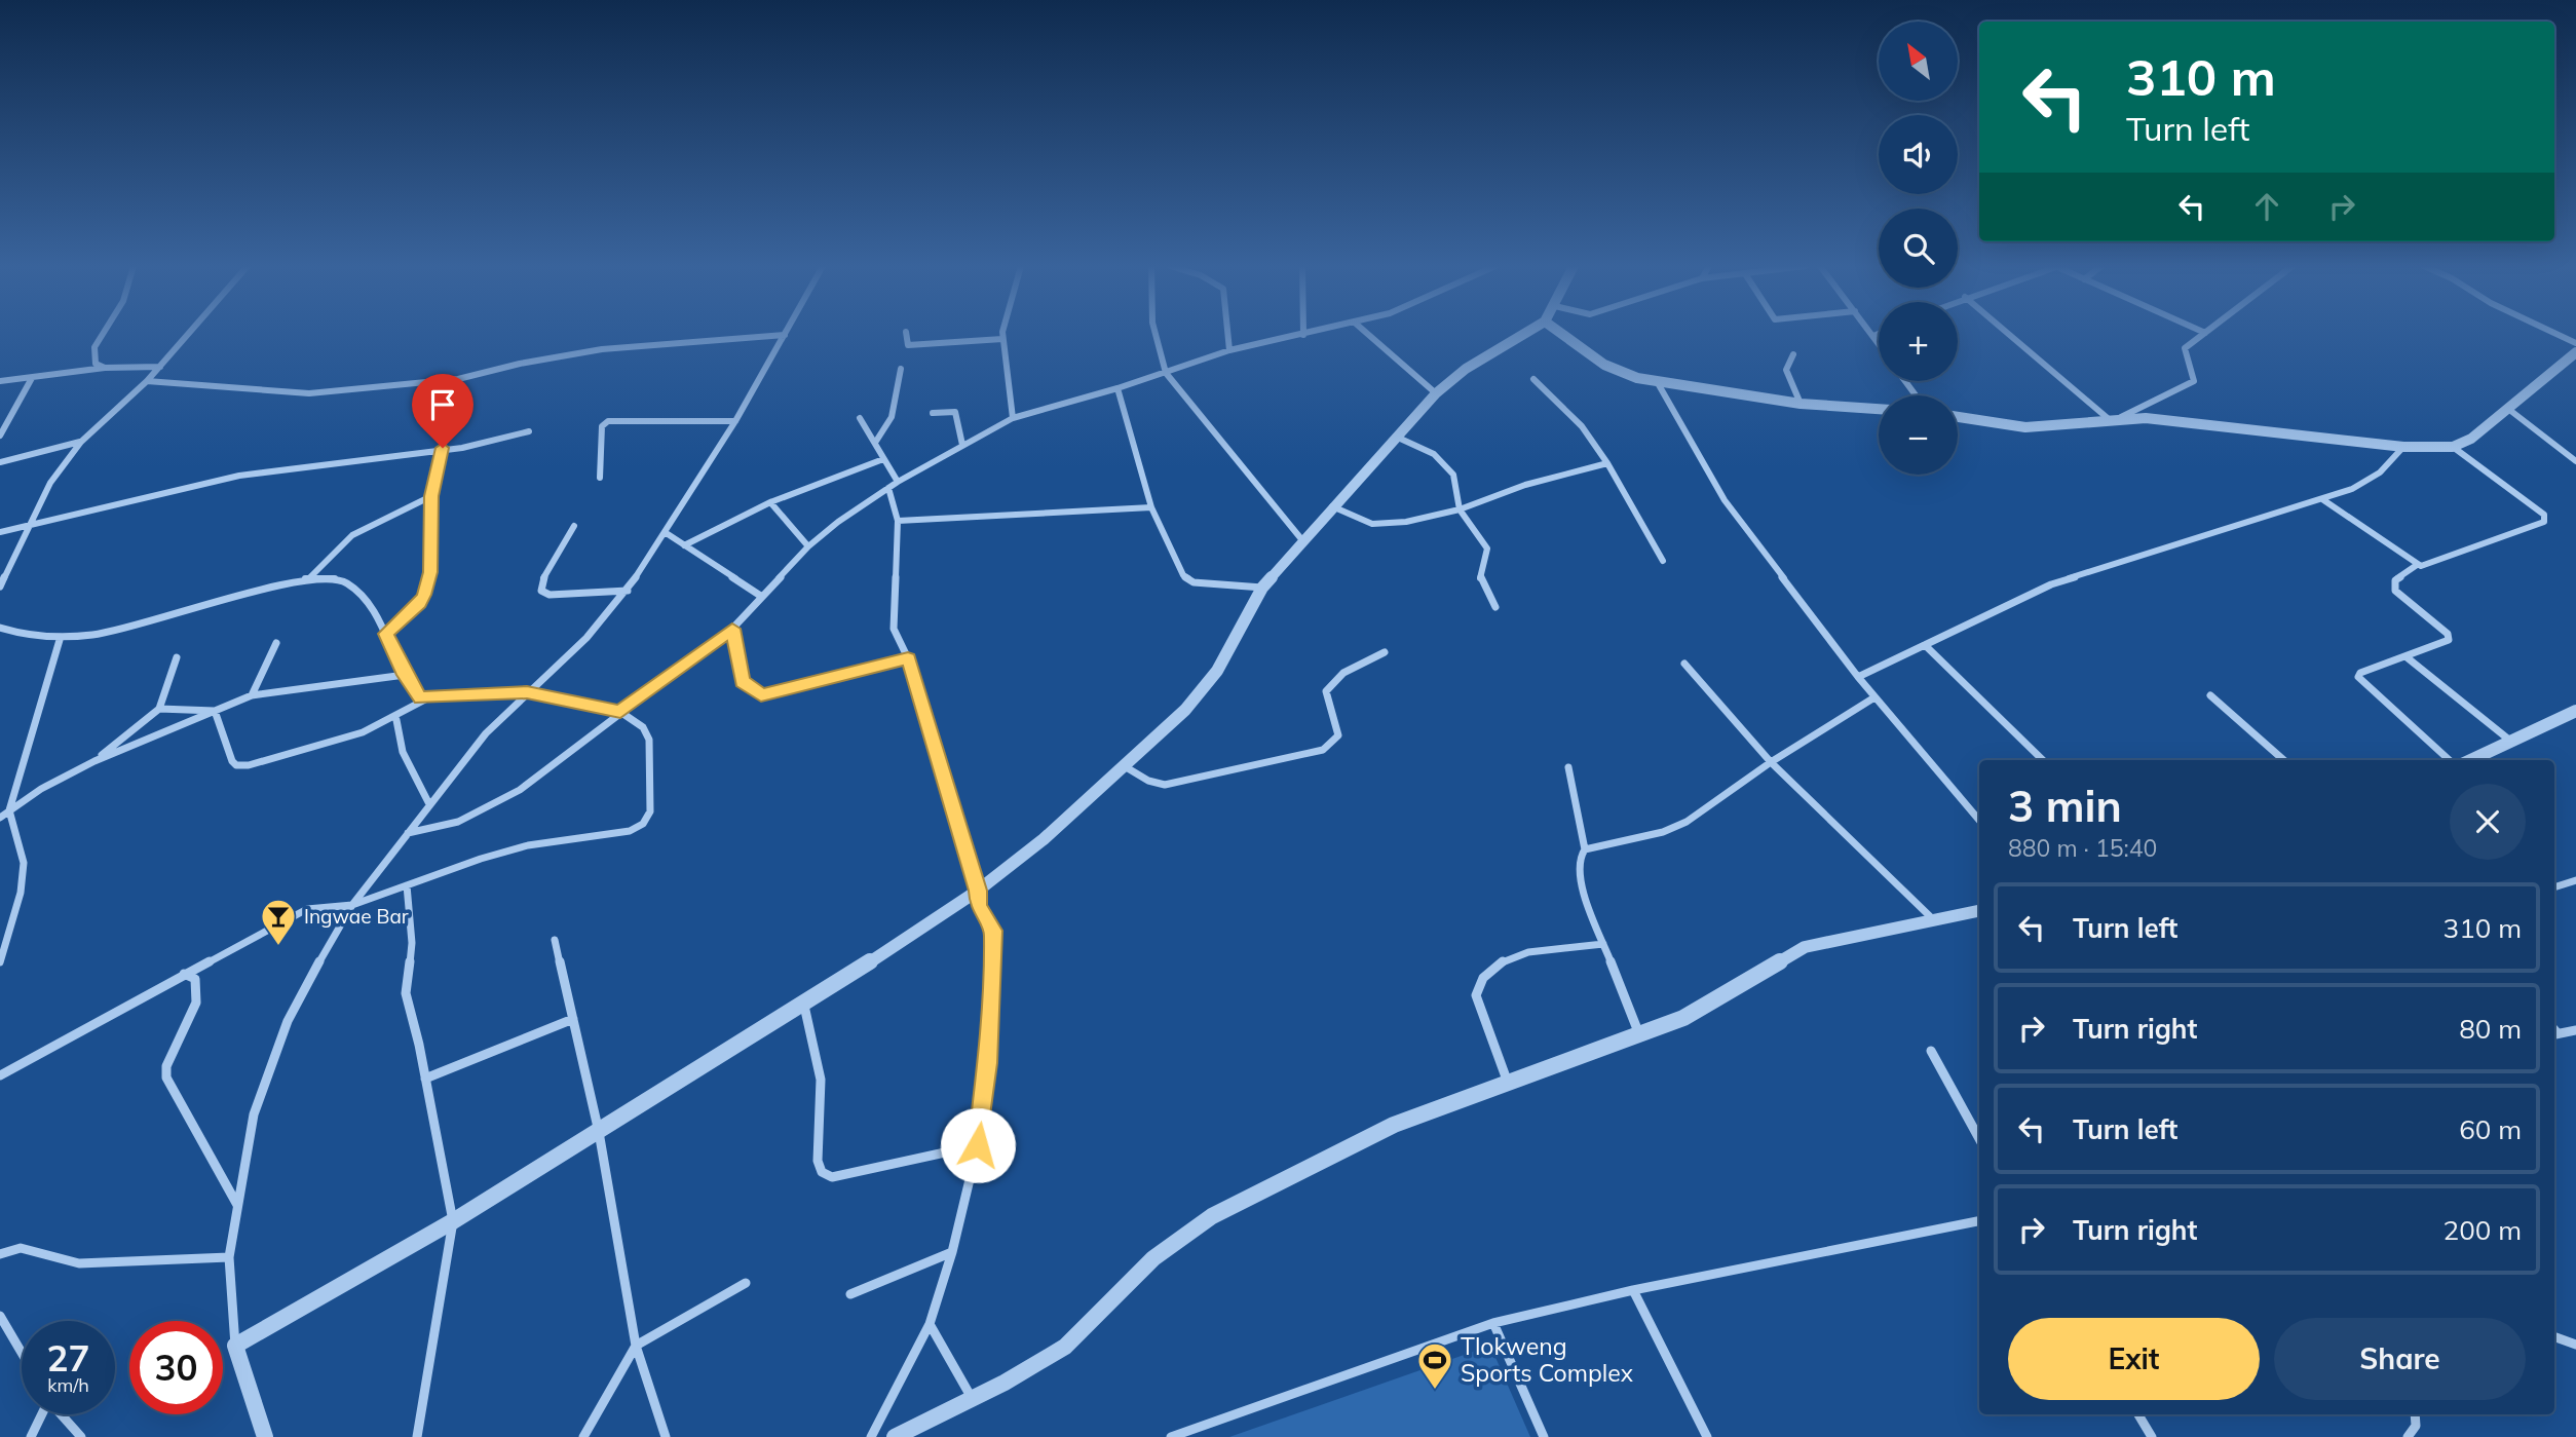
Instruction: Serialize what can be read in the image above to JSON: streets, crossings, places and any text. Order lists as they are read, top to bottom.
{
  "places": {
    "bar": ["Ingwae Bar"],
    "sports": ["Tlokweng Sports Complex"]
  },
  "north": "top left",
  "page": {
    "map_buttons": ["+", "−"],
    "turn": ["310 m", "Turn left"],
    "heading": ["3 min", "880 m · 15:40"],
    "list": [
      {
        "name": "Turn left",
        "value": "310 m"
      },
      {
        "name": "Turn right",
        "value": "80 m"
      },
      {
        "name": "Turn left",
        "value": "60 m"
      },
      {
        "name": "Turn right",
        "value": "200 m"
      }
    ],
    "buttons": ["Exit", "Share"],
    "speed": "27 km/h",
    "limit": "30"
  }
}
